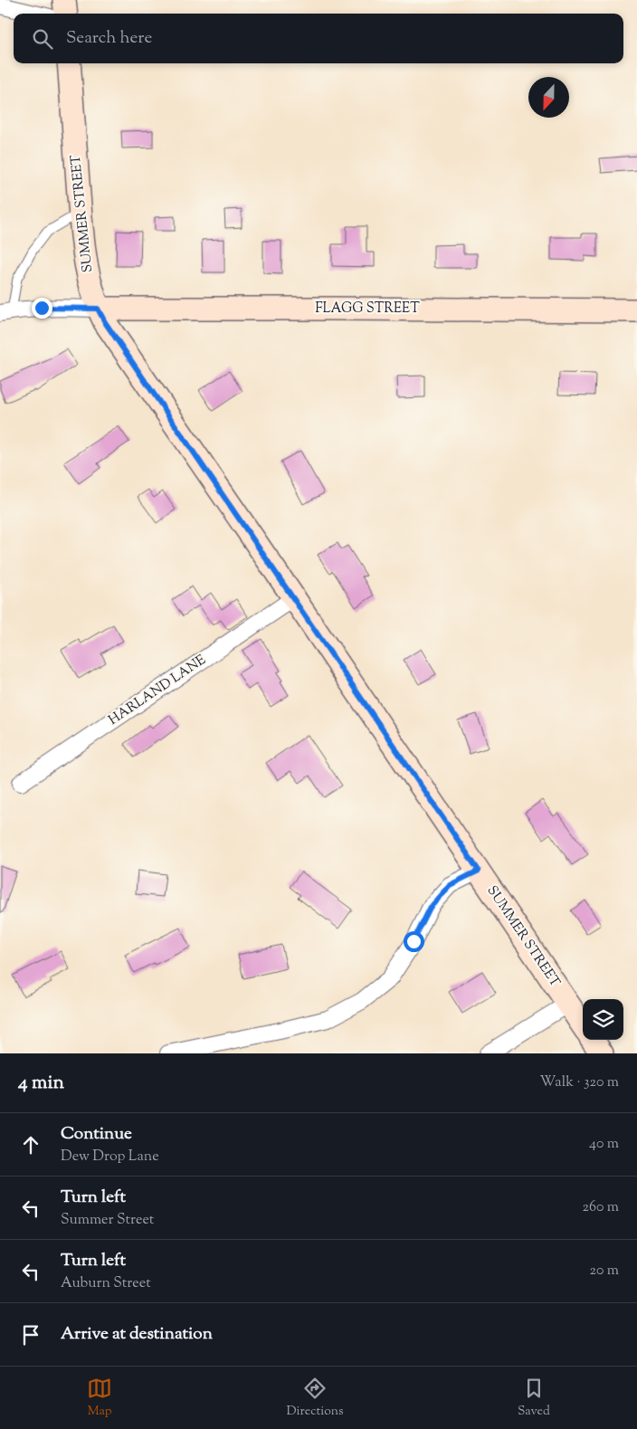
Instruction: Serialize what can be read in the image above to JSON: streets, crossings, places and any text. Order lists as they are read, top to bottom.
{
  "streets": {
    "main road": ["SUMMER STREET", "FLAGG STREET"],
    "street": ["HARLAND LANE"]
  },
  "crossings": [
    ["SUMMER STREET", "FLAGG STREET"],
    ["SUMMER STREET", "HARLAND LANE"]
  ],
  "north": "bottom",
  "page": {
    "search": "Search here",
    "heading": ["4 min", "Walk · 320 m"],
    "list": [
      ["Continue", "Dew Drop Lane", "40 m"],
      ["Turn left", "Summer Street", "260 m"],
      ["Turn left", "Auburn Street", "20 m"],
      "Arrive at destination"
    ],
    "nav": ["Map", "Directions", "Saved"]
  }
}
